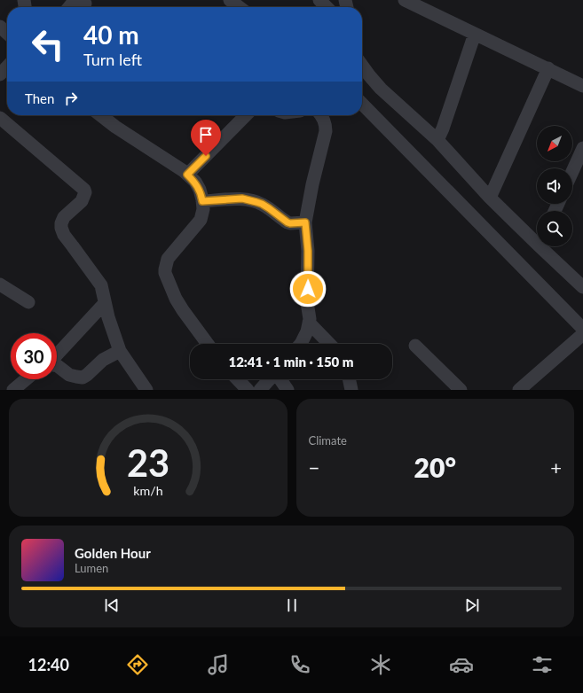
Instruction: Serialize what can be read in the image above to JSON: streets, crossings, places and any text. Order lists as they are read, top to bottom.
{
  "north": "bottom left",
  "page": {
    "turn": ["40 m", "Turn left"],
    "then": "Then",
    "limit": "30",
    "trip": "12:41 · 1 min · 150 m",
    "tile": "Climate",
    "heat": ["−", "20°", "+"],
    "song": ["Golden Hour", "Lumen"],
    "tabs": "12:40",
    "gauge": ["23", "km/h"]
  }
}
